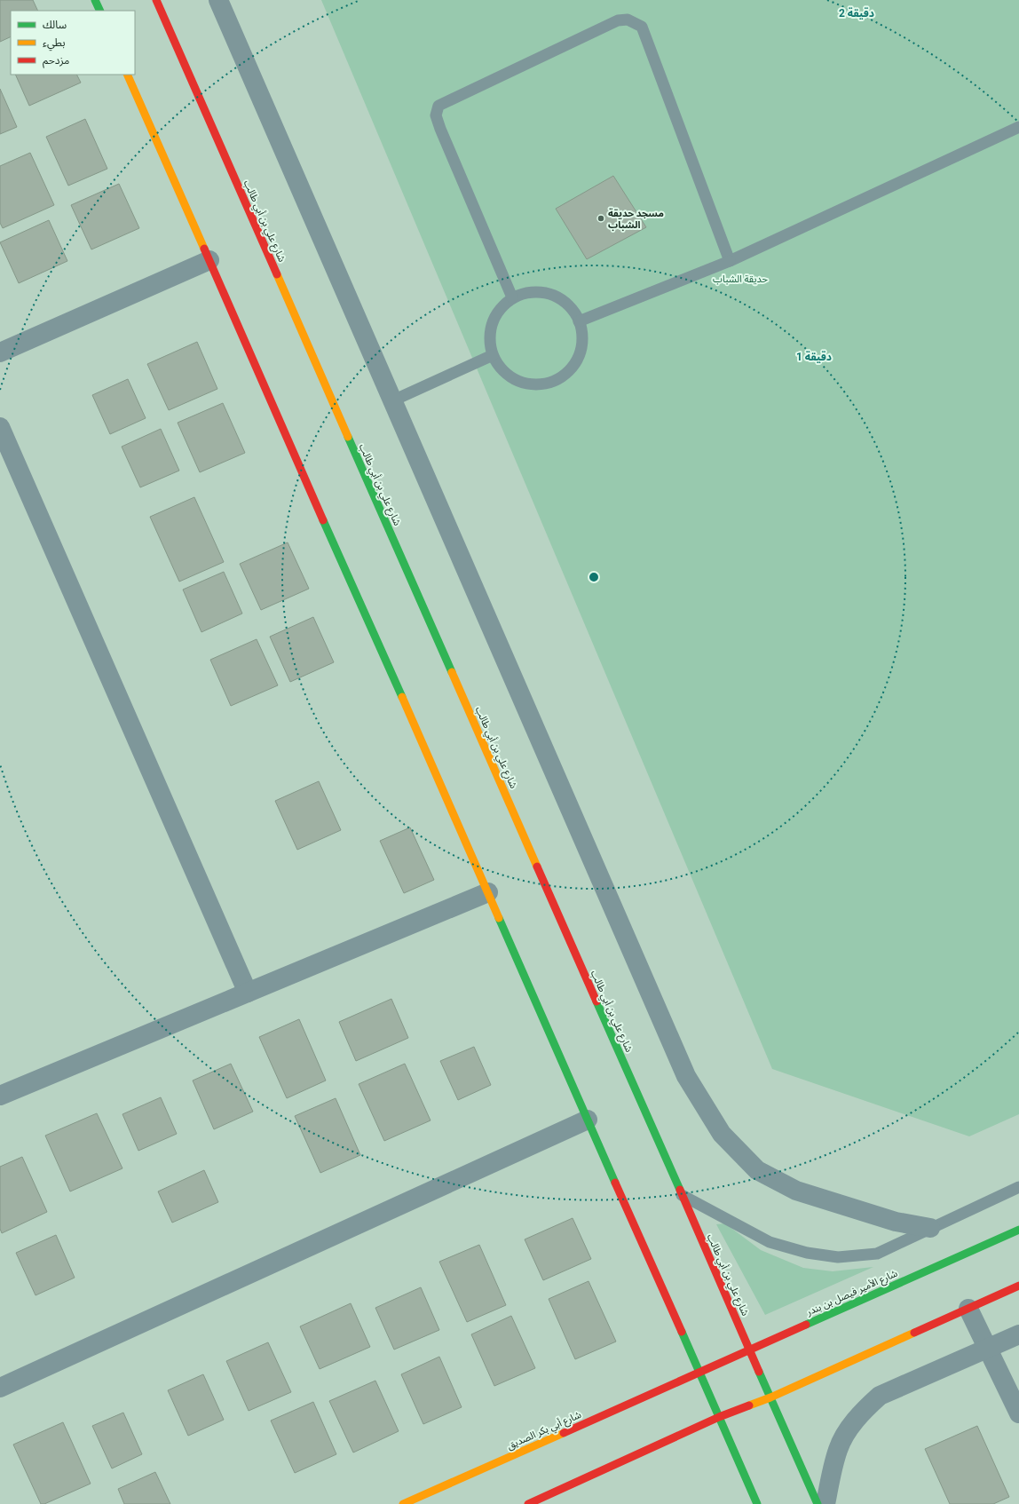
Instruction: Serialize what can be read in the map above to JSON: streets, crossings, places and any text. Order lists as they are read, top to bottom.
{
  "streets": {
    "street": ["شارع علي بن أبي طالب", "شارع الأمير فيصل بن بندر", "شارع أبي بكر الصديق"]
  },
  "crossings": [
    ["شارع علي بن أبي طالب", "شارع الأمير فيصل بن بندر"],
    ["شارع الأمير فيصل بن بندر", "شارع أبي بكر الصديق"]
  ],
  "parks": ["حديقة الشباب"],
  "places": ["مسجد حديقة الشباب"],
  "legend": ["سالك", "بطيء", "مزدحم"],
  "rings": ["2 دقيقة", "1 دقيقة"]
}
